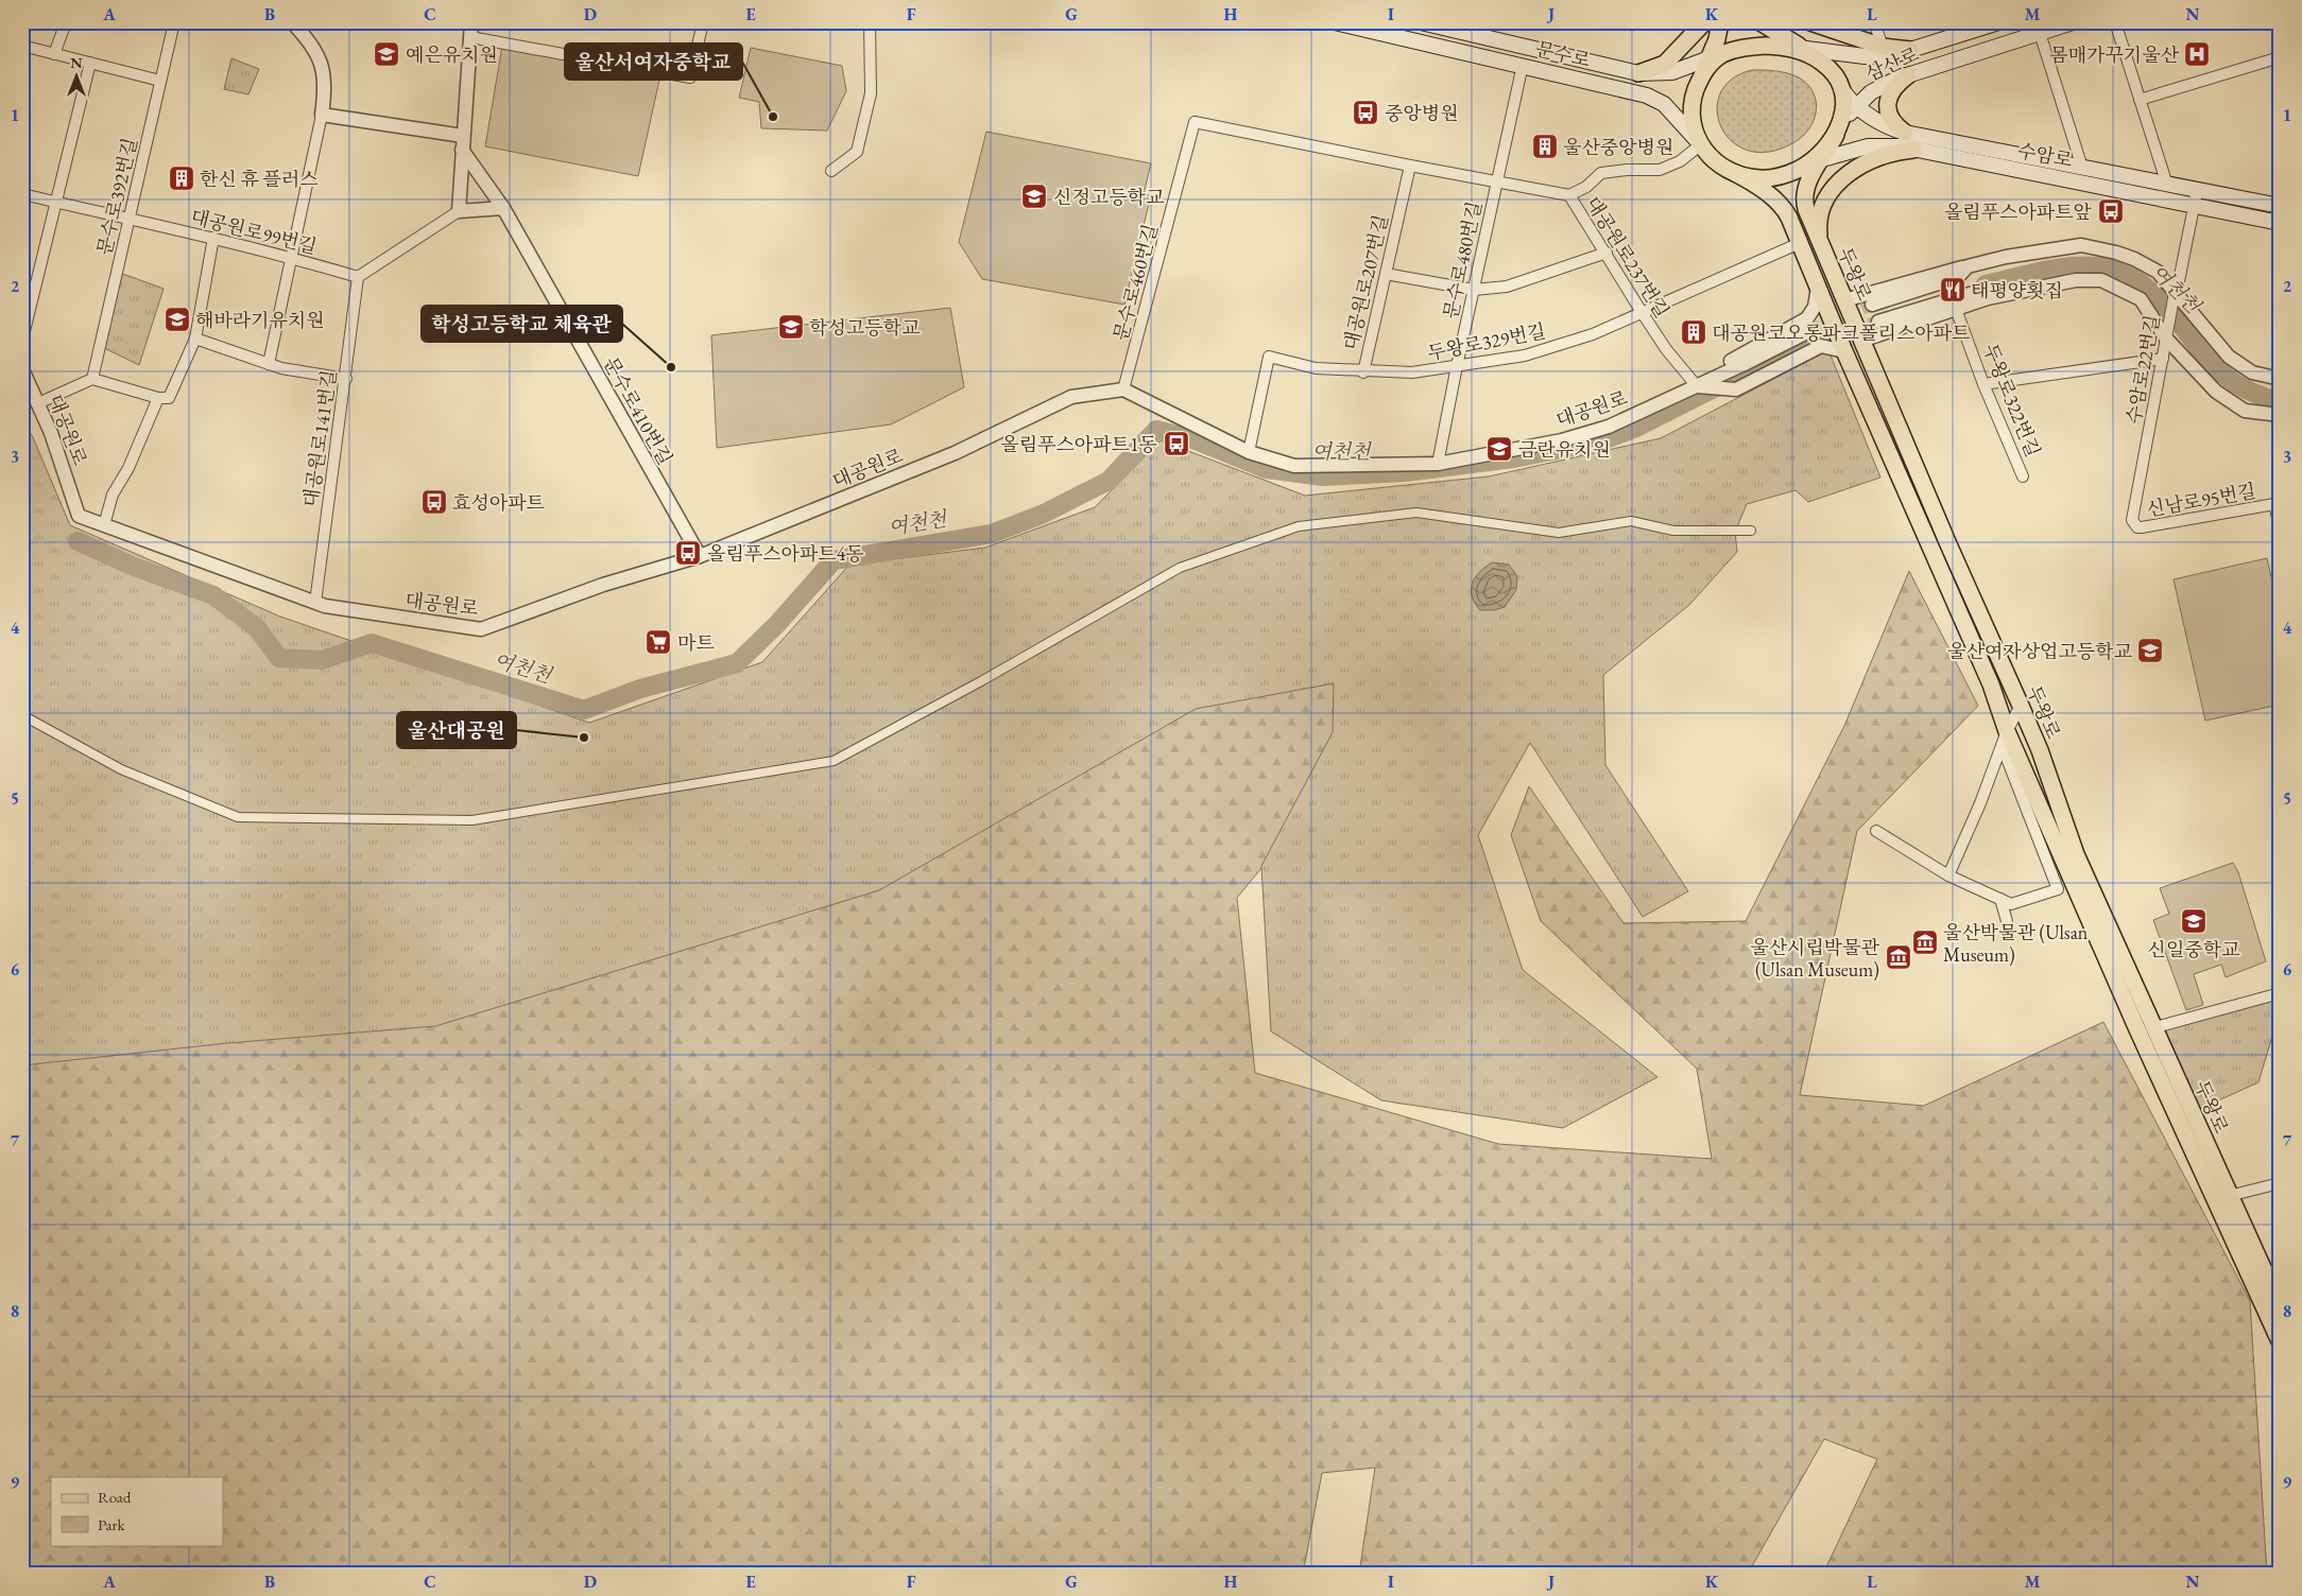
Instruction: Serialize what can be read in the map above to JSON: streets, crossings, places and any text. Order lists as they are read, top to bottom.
{
  "streets": {
    "main road": [
      "문수로",
      "삼산로",
      "수암로",
      "두왕로"
    ],
    "street": [
      "문수로392번길",
      "대공원로99번길",
      "대공원로237번길",
      "문수로480번길",
      "문수로460번길",
      "대공원로207번길",
      "두왕로329번길",
      "수암로22번길",
      "두왕로322번길",
      "대공원로",
      "문수로410번길",
      "대공원로141번길",
      "신남로95번길"
    ]
  },
  "crossings": [
    ["문수로", "삼산로"],
    ["문수로", "수암로"],
    ["문수로", "문수로480번길"],
    ["문수로", "두왕로"],
    ["삼산로", "수암로"],
    ["삼산로", "두왕로"],
    ["수암로", "두왕로"],
    ["수암로", "수암로22번길"],
    ["문수로392번길", "대공원로99번길"],
    ["대공원로99번길", "대공원로141번길"],
    ["대공원로237번길", "두왕로329번길"],
    ["대공원로237번길", "대공원로"],
    ["문수로480번길", "두왕로329번길"],
    ["문수로480번길", "대공원로"],
    ["문수로460번길", "대공원로207번길"],
    ["문수로460번길", "대공원로"],
    ["대공원로207번길", "두왕로329번길"],
    ["대공원로207번길", "대공원로"],
    ["수암로22번길", "신남로95번길"],
    ["대공원로", "문수로410번길"],
    ["대공원로", "대공원로141번길"]
  ],
  "water": ["여천천"],
  "places": {
    "school or university": [
      "예은유치원",
      "신정고등학교",
      "해바라기유치원",
      "학성고등학교",
      "금란유치원",
      "울산여자상업고등학교",
      "신일중학교"
    ],
    "hospital": ["몸매가꾸기울산"],
    "bus stop": [
      "중앙병원",
      "올림푸스아파트앞",
      "올림푸스아파트1동",
      "효성아파트",
      "올림푸스아파트4동"
    ],
    "other": ["울산서여자중학교", "학성고등학교 체육관", "울산대공원"],
    "building": ["울산중앙병원", "한신 휴 플러스", "대공원코오롱파크폴리스아파트"],
    "restaurant": ["태평양횟집"],
    "supermarket": ["마트"],
    "museum": ["울산박물관 (Ulsan Museum)", "울산시립박물관 (Ulsan Museum)"]
  },
  "legend": ["Road", "Park"],
  "north": "top",
  "grid": {
    "columns": [
      "A",
      "B",
      "C",
      "D",
      "E",
      "F",
      "G",
      "H",
      "I",
      "J",
      "K",
      "L",
      "M",
      "N"
    ],
    "rows": [
      "1",
      "2",
      "3",
      "4",
      "5",
      "6",
      "7",
      "8",
      "9"
    ]
  }
}
